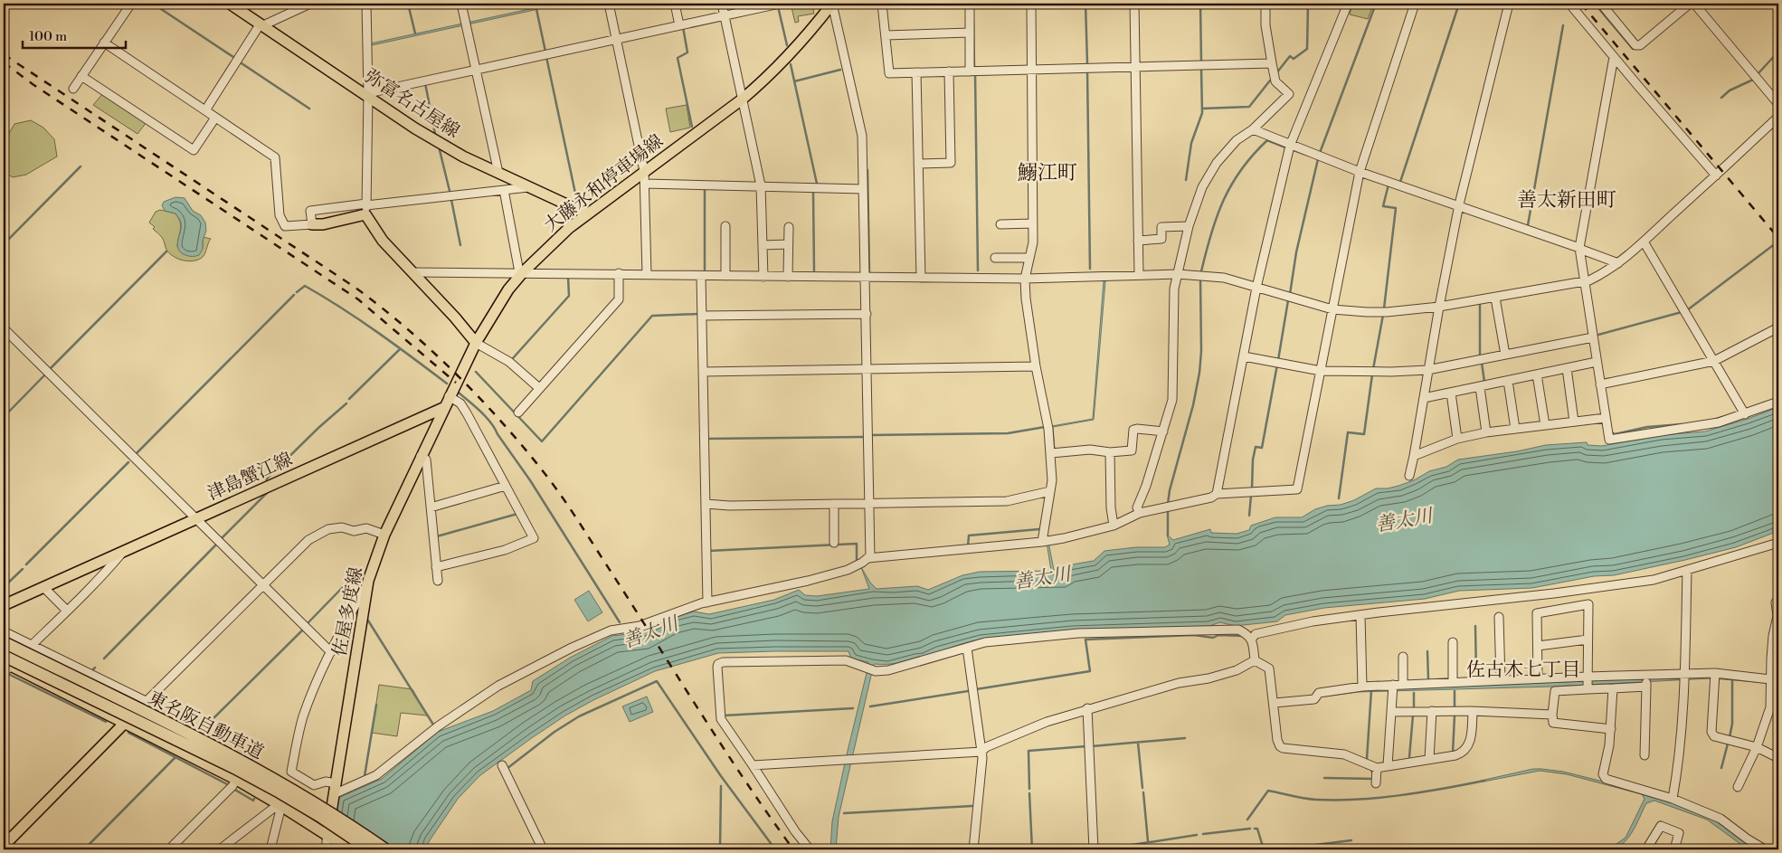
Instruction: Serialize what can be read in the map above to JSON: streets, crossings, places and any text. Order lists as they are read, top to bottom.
{
  "streets": {
    "highway": ["東名阪自動車道"],
    "main road": [
      "弥富名古屋線",
      "大藤永和停車場線",
      "津島蟹江線",
      "佐屋多度線"
    ]
  },
  "crossings": [
    ["弥富名古屋線", "大藤永和停車場線"],
    ["津島蟹江線", "佐屋多度線"]
  ],
  "districts": ["鰯江町", "善太新田町", "佐古木七丁目"],
  "water": ["善太川"],
  "scale_bar": "100 m"
}
